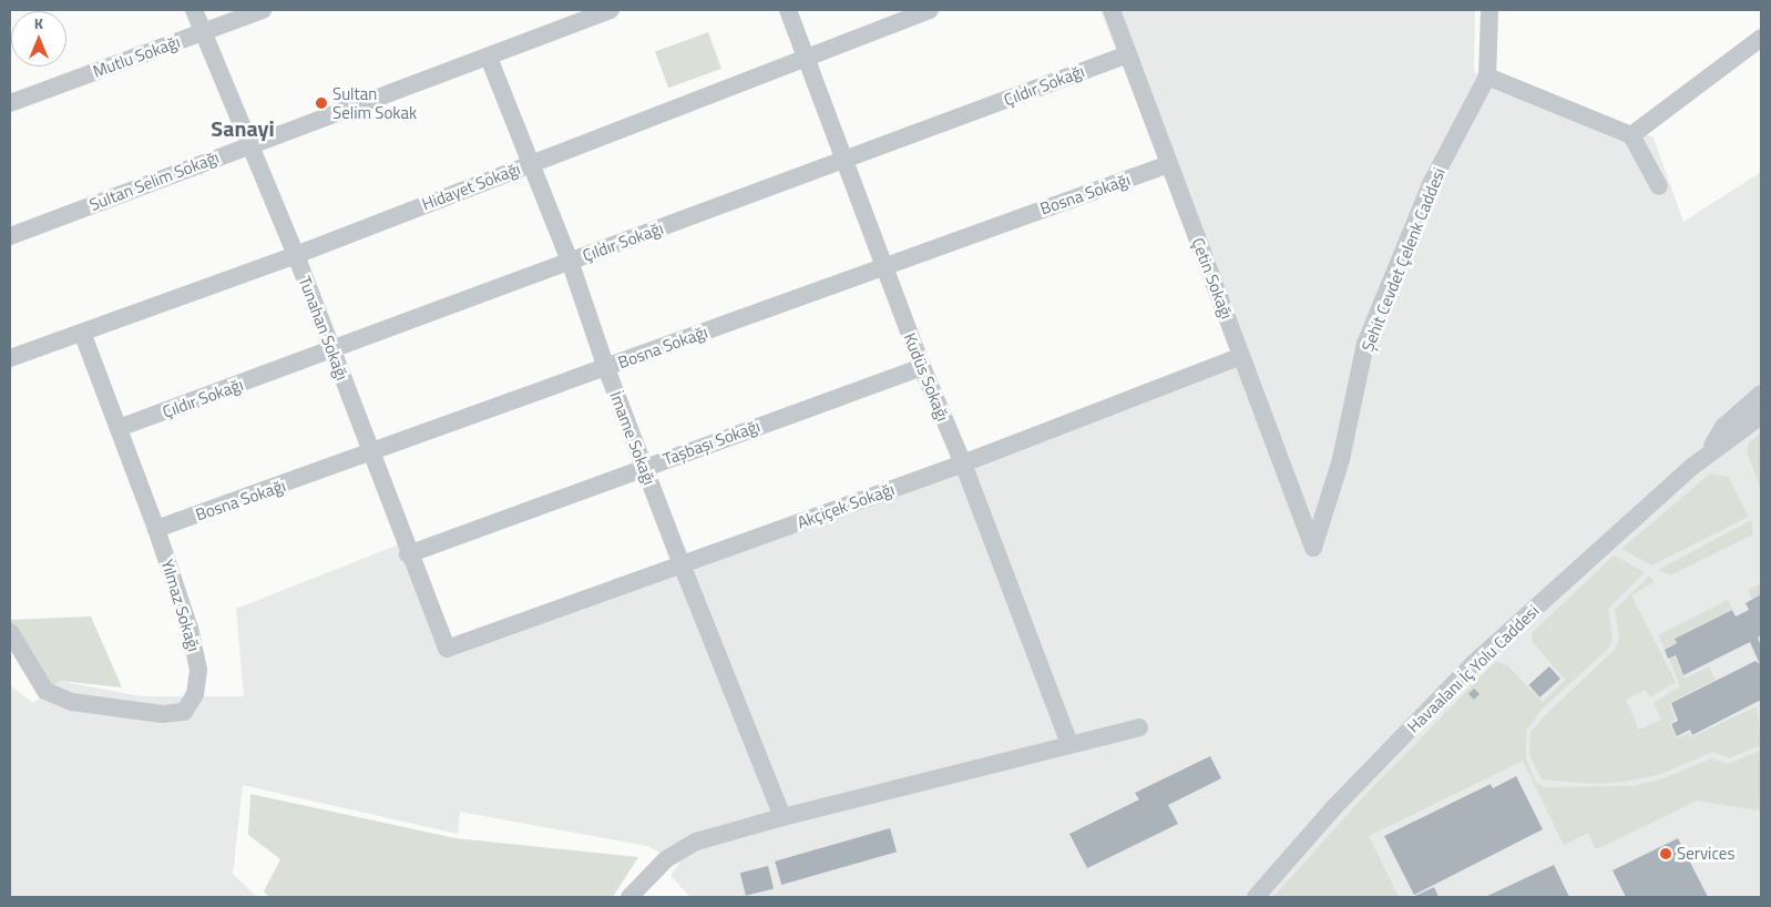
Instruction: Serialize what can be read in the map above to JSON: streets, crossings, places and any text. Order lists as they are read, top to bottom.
{
  "streets": {
    "street": [
      "Mutlu Sokağı",
      "Çıldır Sokağı",
      "Sultan Selim Sokağı",
      "Hidayet Sokağı",
      "Bosna Sokağı",
      "Şehit Cevdet Çelenk Caddesi",
      "Çetin Sokağı",
      "Tunahan Sokağı",
      "Kudüs Sokağı",
      "İmame Sokağı",
      "Taşbaşı Sokağı",
      "Akçiçek Sokağı",
      "Yılmaz Sokağı",
      "Havaalanı İç Yolu Caddesi"
    ]
  },
  "crossings": [
    ["Mutlu Sokağı", "Tunahan Sokağı"],
    ["Çıldır Sokağı", "Çetin Sokağı"],
    ["Çıldır Sokağı", "Tunahan Sokağı"],
    ["Çıldır Sokağı", "Kudüs Sokağı"],
    ["Çıldır Sokağı", "İmame Sokağı"],
    ["Çıldır Sokağı", "Yılmaz Sokağı"],
    ["Sultan Selim Sokağı", "Tunahan Sokağı"],
    ["Sultan Selim Sokağı", "İmame Sokağı"],
    ["Hidayet Sokağı", "Tunahan Sokağı"],
    ["Hidayet Sokağı", "Kudüs Sokağı"],
    ["Hidayet Sokağı", "İmame Sokağı"],
    ["Hidayet Sokağı", "Yılmaz Sokağı"],
    ["Bosna Sokağı", "Çetin Sokağı"],
    ["Bosna Sokağı", "Tunahan Sokağı"],
    ["Bosna Sokağı", "Kudüs Sokağı"],
    ["Bosna Sokağı", "İmame Sokağı"],
    ["Bosna Sokağı", "Yılmaz Sokağı"],
    ["Şehit Cevdet Çelenk Caddesi", "Çetin Sokağı"],
    ["Çetin Sokağı", "Akçiçek Sokağı"],
    ["Tunahan Sokağı", "Taşbaşı Sokağı"],
    ["Tunahan Sokağı", "Akçiçek Sokağı"],
    ["Kudüs Sokağı", "Taşbaşı Sokağı"],
    ["Kudüs Sokağı", "Akçiçek Sokağı"],
    ["İmame Sokağı", "Taşbaşı Sokağı"],
    ["İmame Sokağı", "Akçiçek Sokağı"]
  ],
  "districts": ["Sanayi"],
  "places": ["Sultan Selim Sokak", "Services"],
  "north": "top"
}
